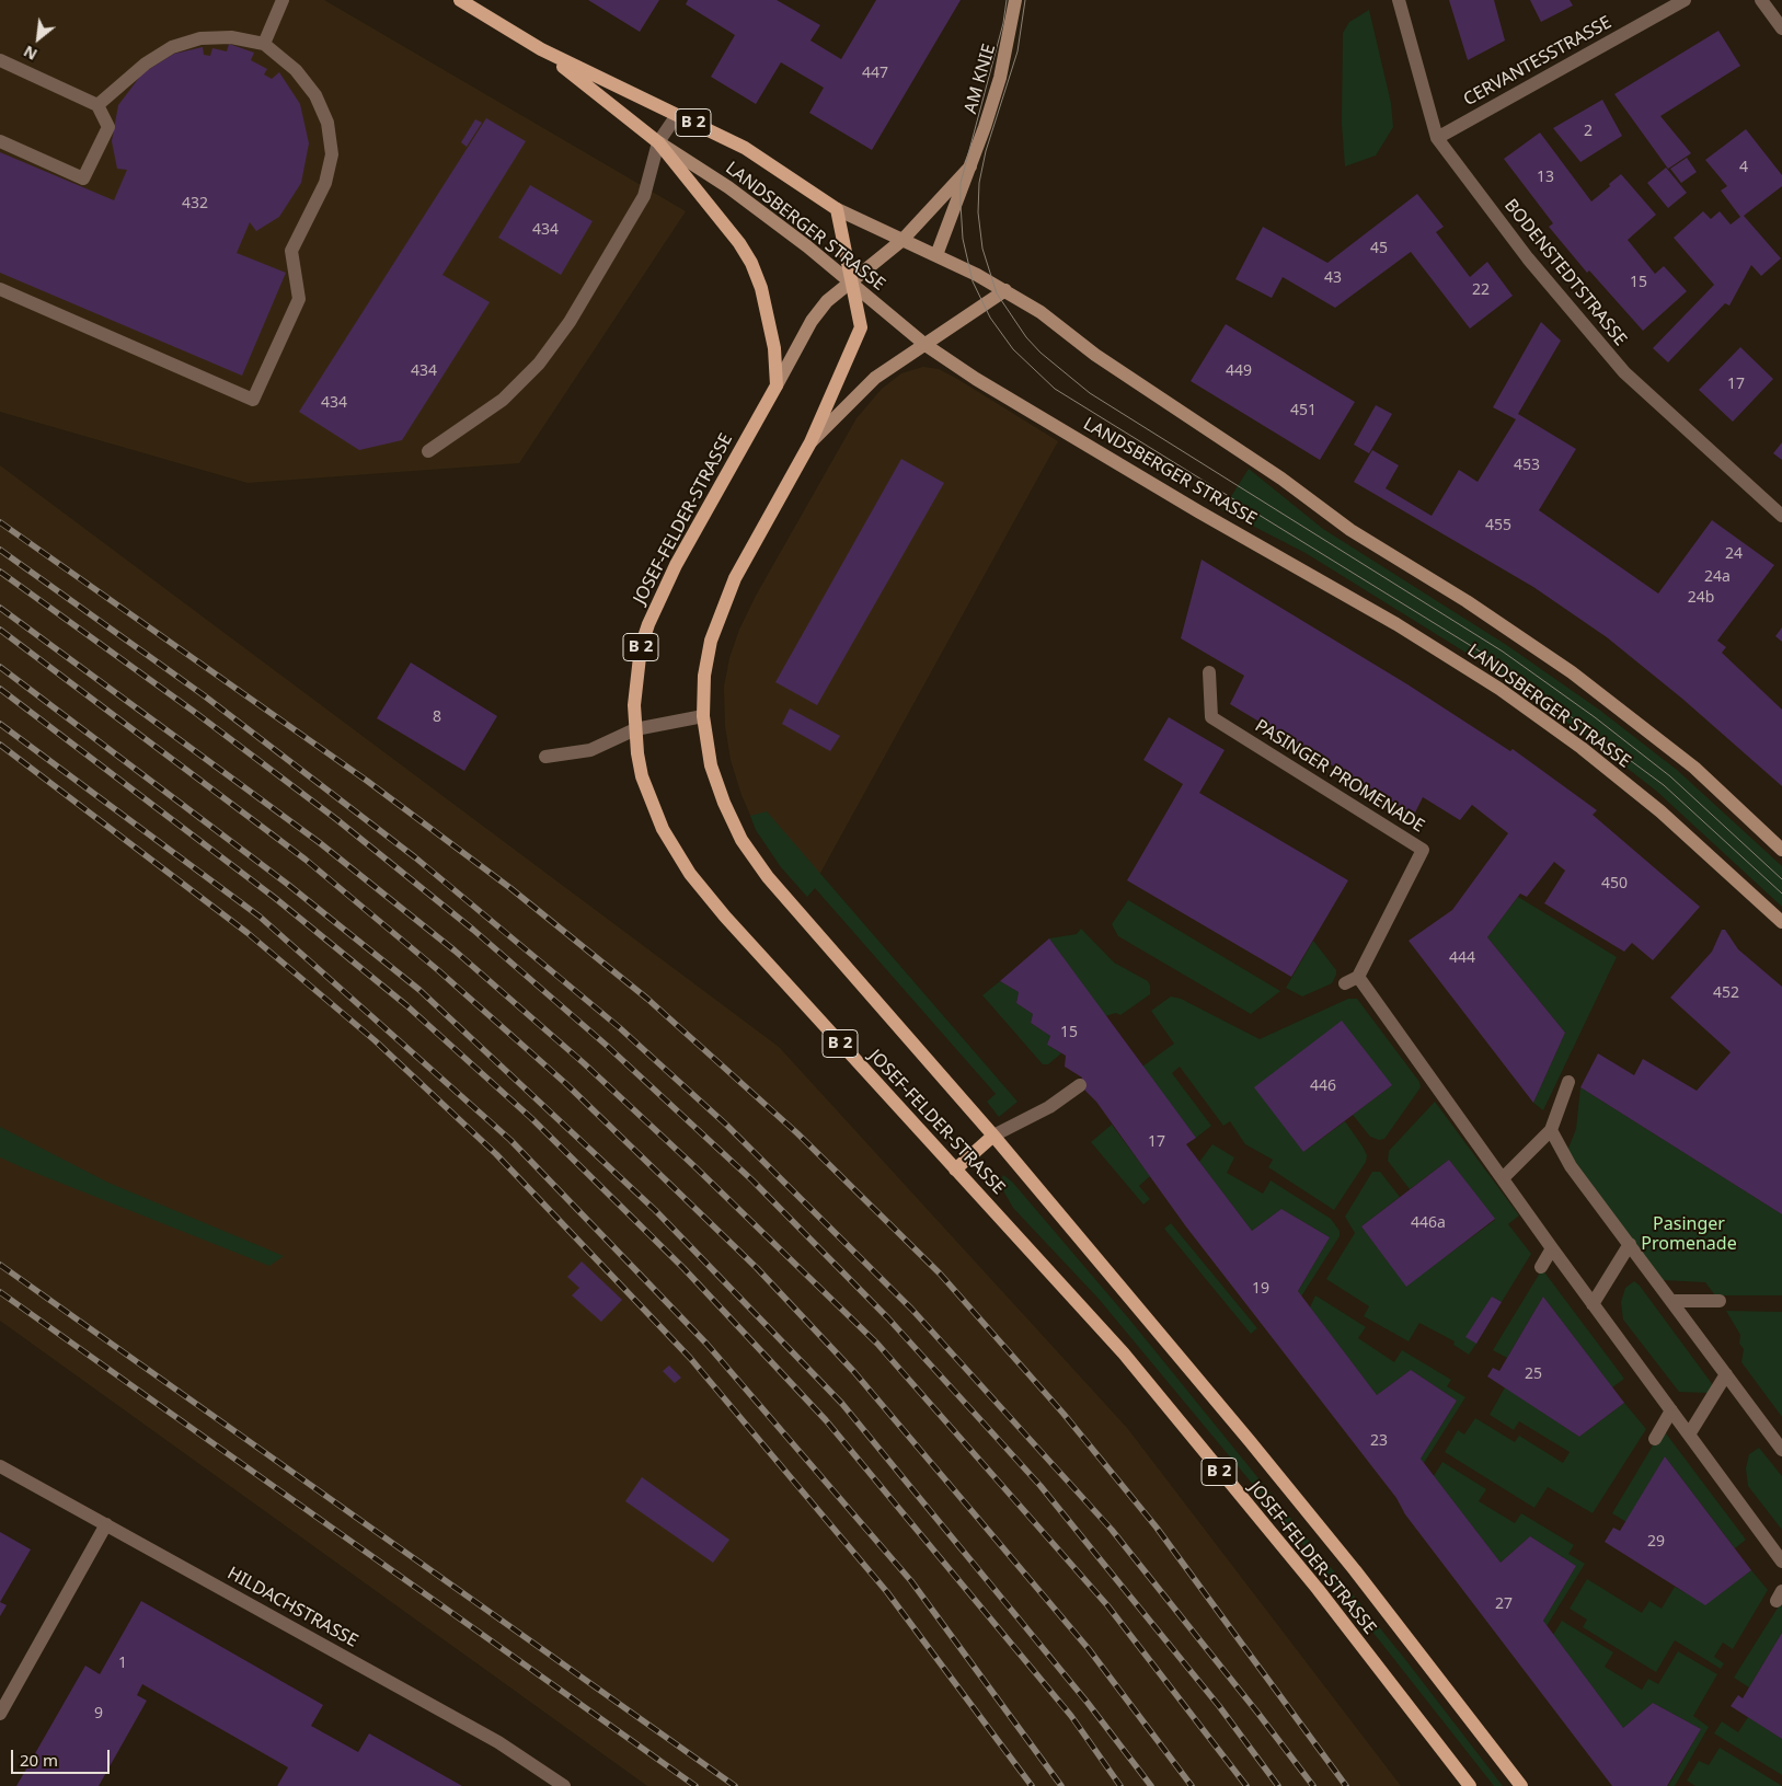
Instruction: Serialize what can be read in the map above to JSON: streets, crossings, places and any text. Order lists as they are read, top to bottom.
{
  "streets": {
    "main road": ["B 2", "LANDSBERGER STRASSE", "JOSEF-FELDER-STRASSE"],
    "street": [
      "CERVANTESSTRASSE",
      "AM KNIE",
      "BODENSTEDTSTRASSE",
      "PASINGER PROMENADE",
      "HILDACHSTRASSE"
    ]
  },
  "crossings": [
    ["CERVANTESSTRASSE", "BODENSTEDTSTRASSE"],
    ["AM KNIE", "B 2"],
    ["AM KNIE", "LANDSBERGER STRASSE"],
    ["AM KNIE", "JOSEF-FELDER-STRASSE"],
    ["B 2", "LANDSBERGER STRASSE"],
    ["B 2", "JOSEF-FELDER-STRASSE"],
    ["LANDSBERGER STRASSE", "JOSEF-FELDER-STRASSE"]
  ],
  "parks": ["Pasinger Promenade"],
  "house_numbers": [
    "447",
    "2",
    "4",
    "13",
    "432",
    "434",
    "45",
    "43",
    "15",
    "22",
    "434",
    "449",
    "17",
    "434",
    "451",
    "453",
    "455",
    "24",
    "24a",
    "24b",
    "8",
    "450",
    "444",
    "452",
    "15",
    "446",
    "17",
    "446a",
    "19",
    "25",
    "23",
    "29",
    "27",
    "1",
    "9"
  ],
  "scale_bar": "20 m",
  "north": "bottom left"
}
